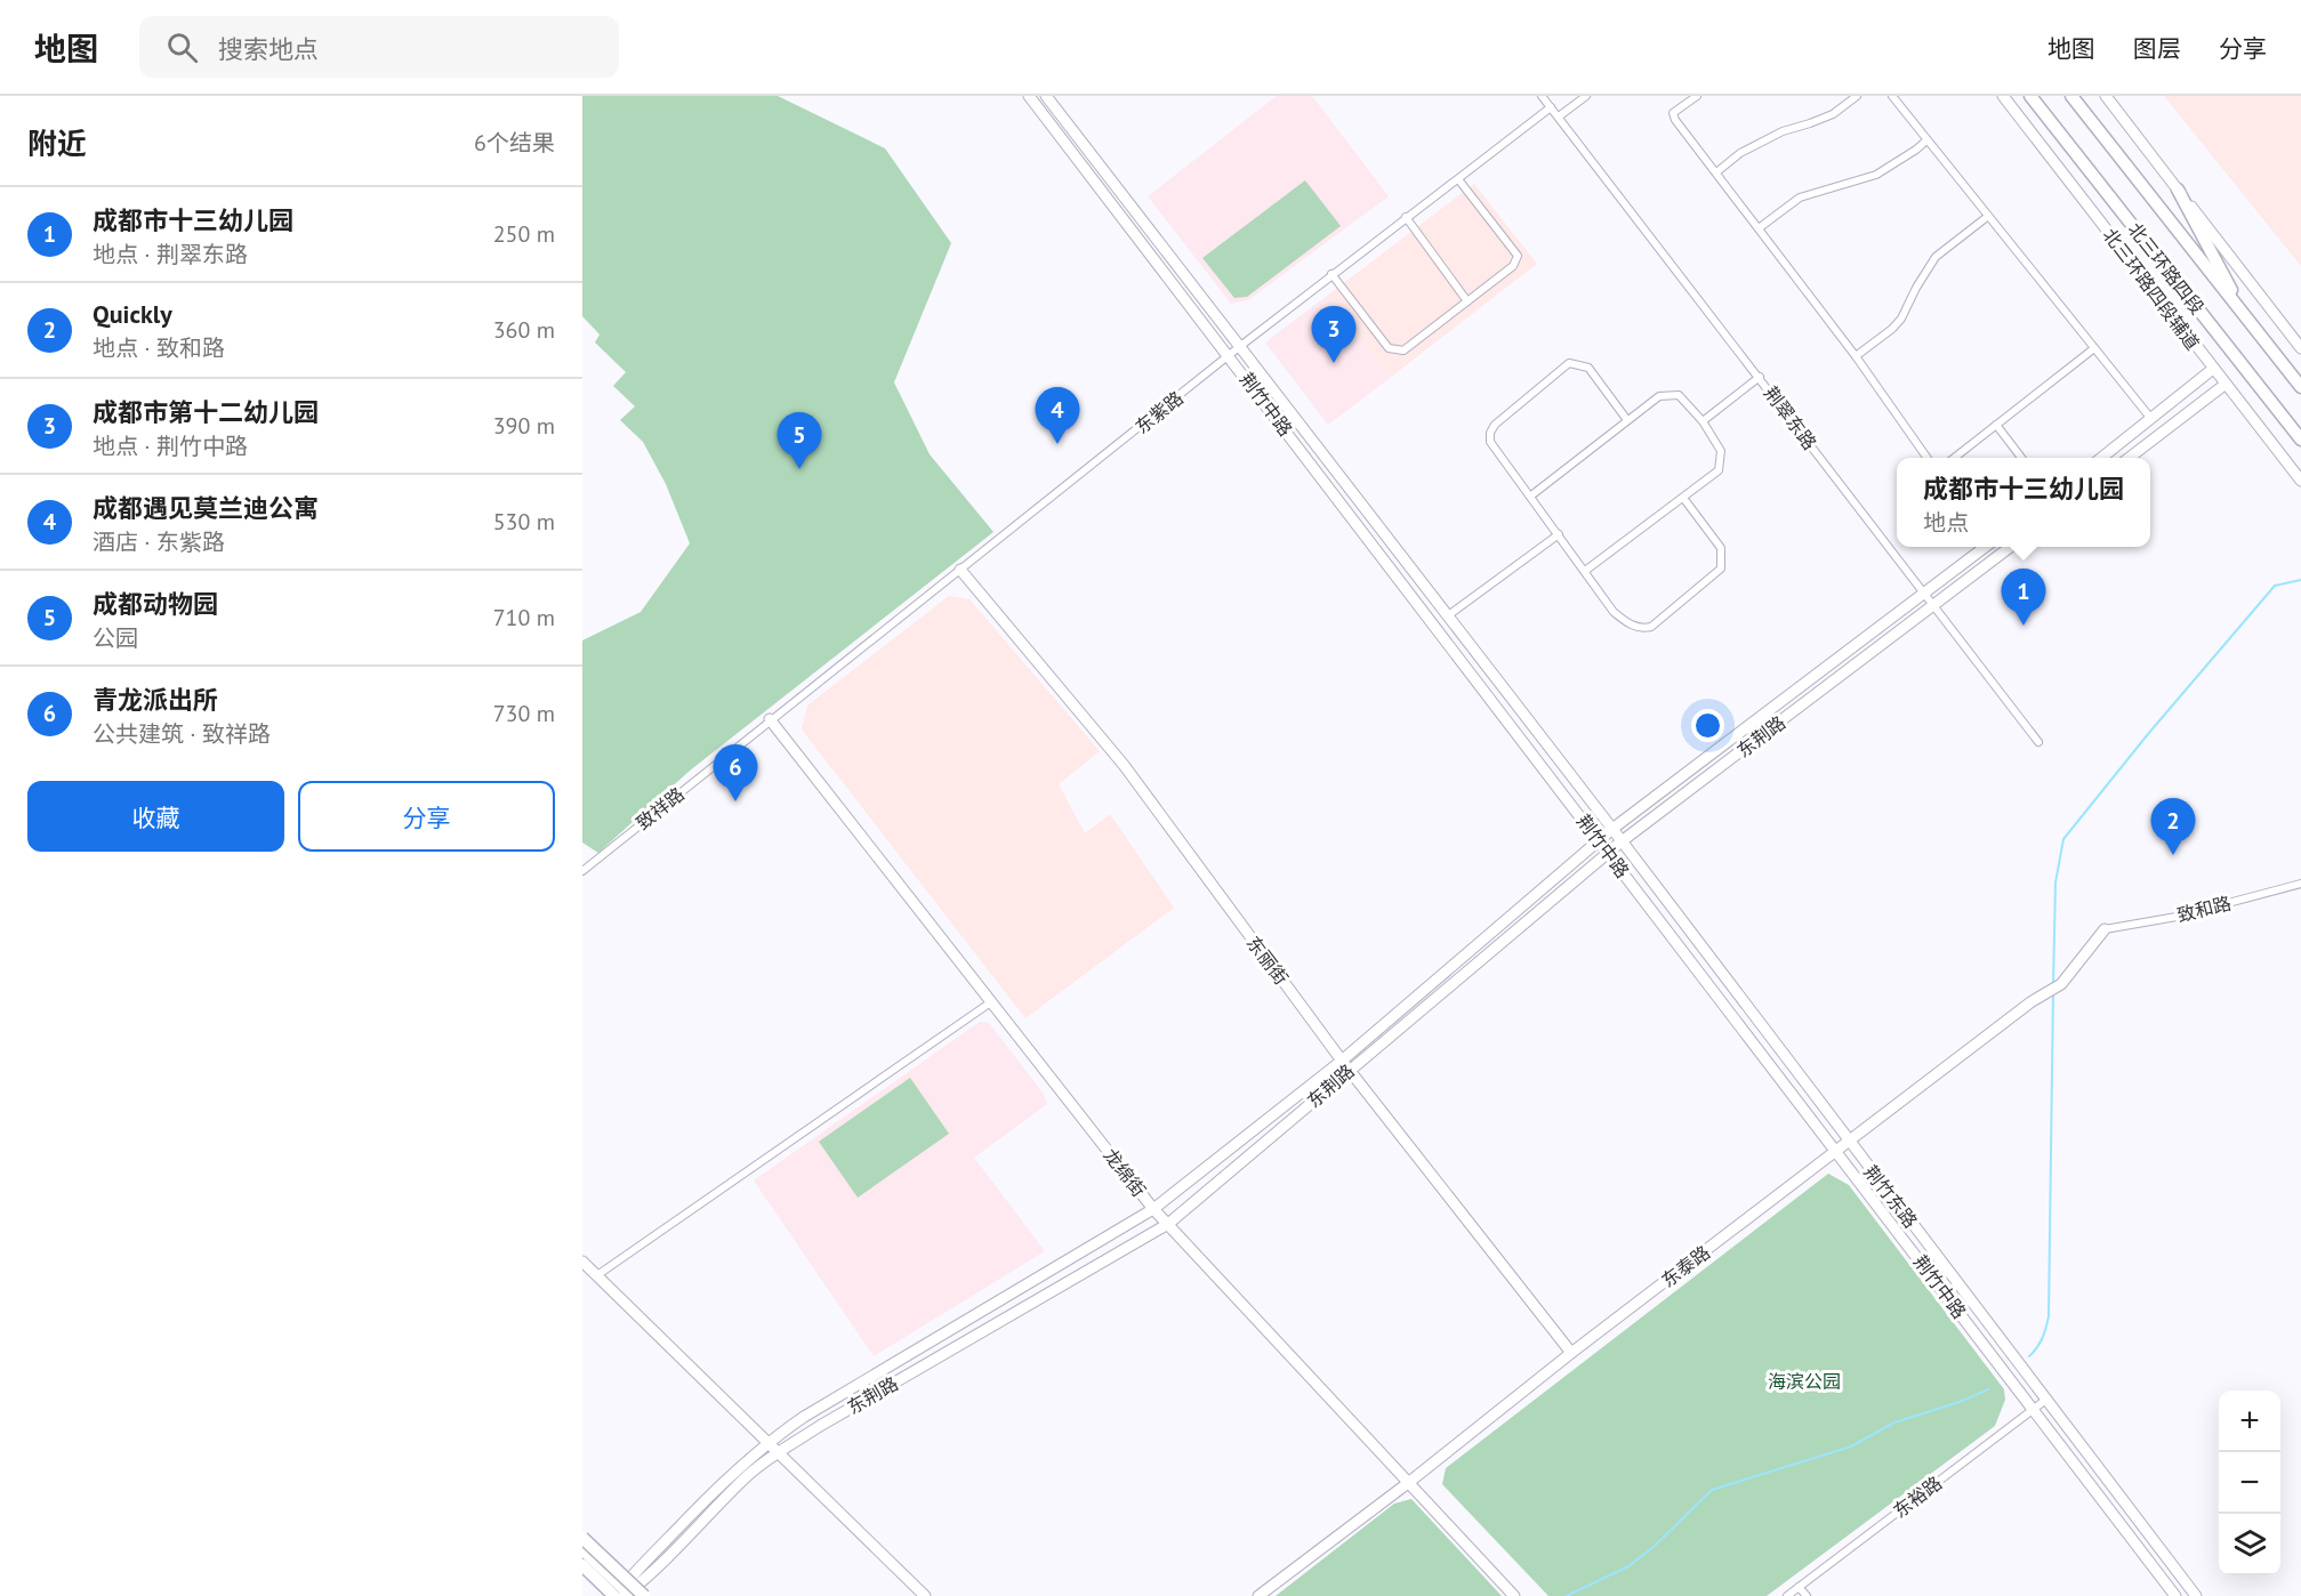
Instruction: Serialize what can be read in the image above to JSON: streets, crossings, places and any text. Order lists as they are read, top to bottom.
{
  "streets": {
    "highway": ["北三环路四段"],
    "street": [
      "北三环路四段辅道",
      "荆竹中路",
      "东紫路",
      "荆翠东路",
      "东荆路",
      "致祥路",
      "致和路",
      "东丽街",
      "龙绵街",
      "荆竹东路",
      "东泰路",
      "东裕路"
    ]
  },
  "crossings": [
    ["荆竹中路", "东紫路"],
    ["荆竹中路", "东荆路"],
    ["荆竹中路", "荆竹东路"],
    ["荆竹中路", "东泰路"],
    ["荆竹中路", "东裕路"],
    ["东紫路", "荆翠东路"],
    ["东紫路", "致祥路"],
    ["东紫路", "东丽街"],
    ["东紫路", "龙绵街"],
    ["荆翠东路", "东荆路"],
    ["东荆路", "东丽街"],
    ["东荆路", "龙绵街"],
    ["东荆路", "荆竹东路"],
    ["致祥路", "龙绵街"],
    ["致和路", "东泰路"],
    ["东丽街", "东泰路"],
    ["龙绵街", "东泰路"],
    ["荆竹东路", "东泰路"],
    ["荆竹东路", "东裕路"]
  ],
  "parks": ["海滨公园"],
  "page": {
    "header": "地图",
    "search": "搜索地点",
    "nav": ["地图", "图层", "分享"],
    "heading": ["附近", "6个结果"],
    "list": [
      {
        "mark": "1",
        "name": "成都市十三幼儿园",
        "note": "地点 · 荆翠东路",
        "value": "250 m"
      },
      {
        "mark": "2",
        "name": "Quickly",
        "note": "地点 · 致和路",
        "value": "360 m"
      },
      {
        "mark": "3",
        "name": "成都市第十二幼儿园",
        "note": "地点 · 荆竹中路",
        "value": "390 m"
      },
      {
        "mark": "4",
        "name": "成都遇见莫兰迪公寓",
        "note": "酒店 · 东紫路",
        "value": "530 m"
      },
      {
        "mark": "5",
        "name": "成都动物园",
        "note": "公园",
        "value": "710 m"
      },
      {
        "mark": "6",
        "name": "青龙派出所",
        "note": "公共建筑 · 致祥路",
        "value": "730 m"
      }
    ],
    "pins": [
      "3",
      "4",
      "5",
      "1",
      "6",
      "2"
    ],
    "popup": ["成都市十三幼儿园", "地点"],
    "buttons": ["收藏", "分享"],
    "map_buttons": ["+", "−"]
  }
}
